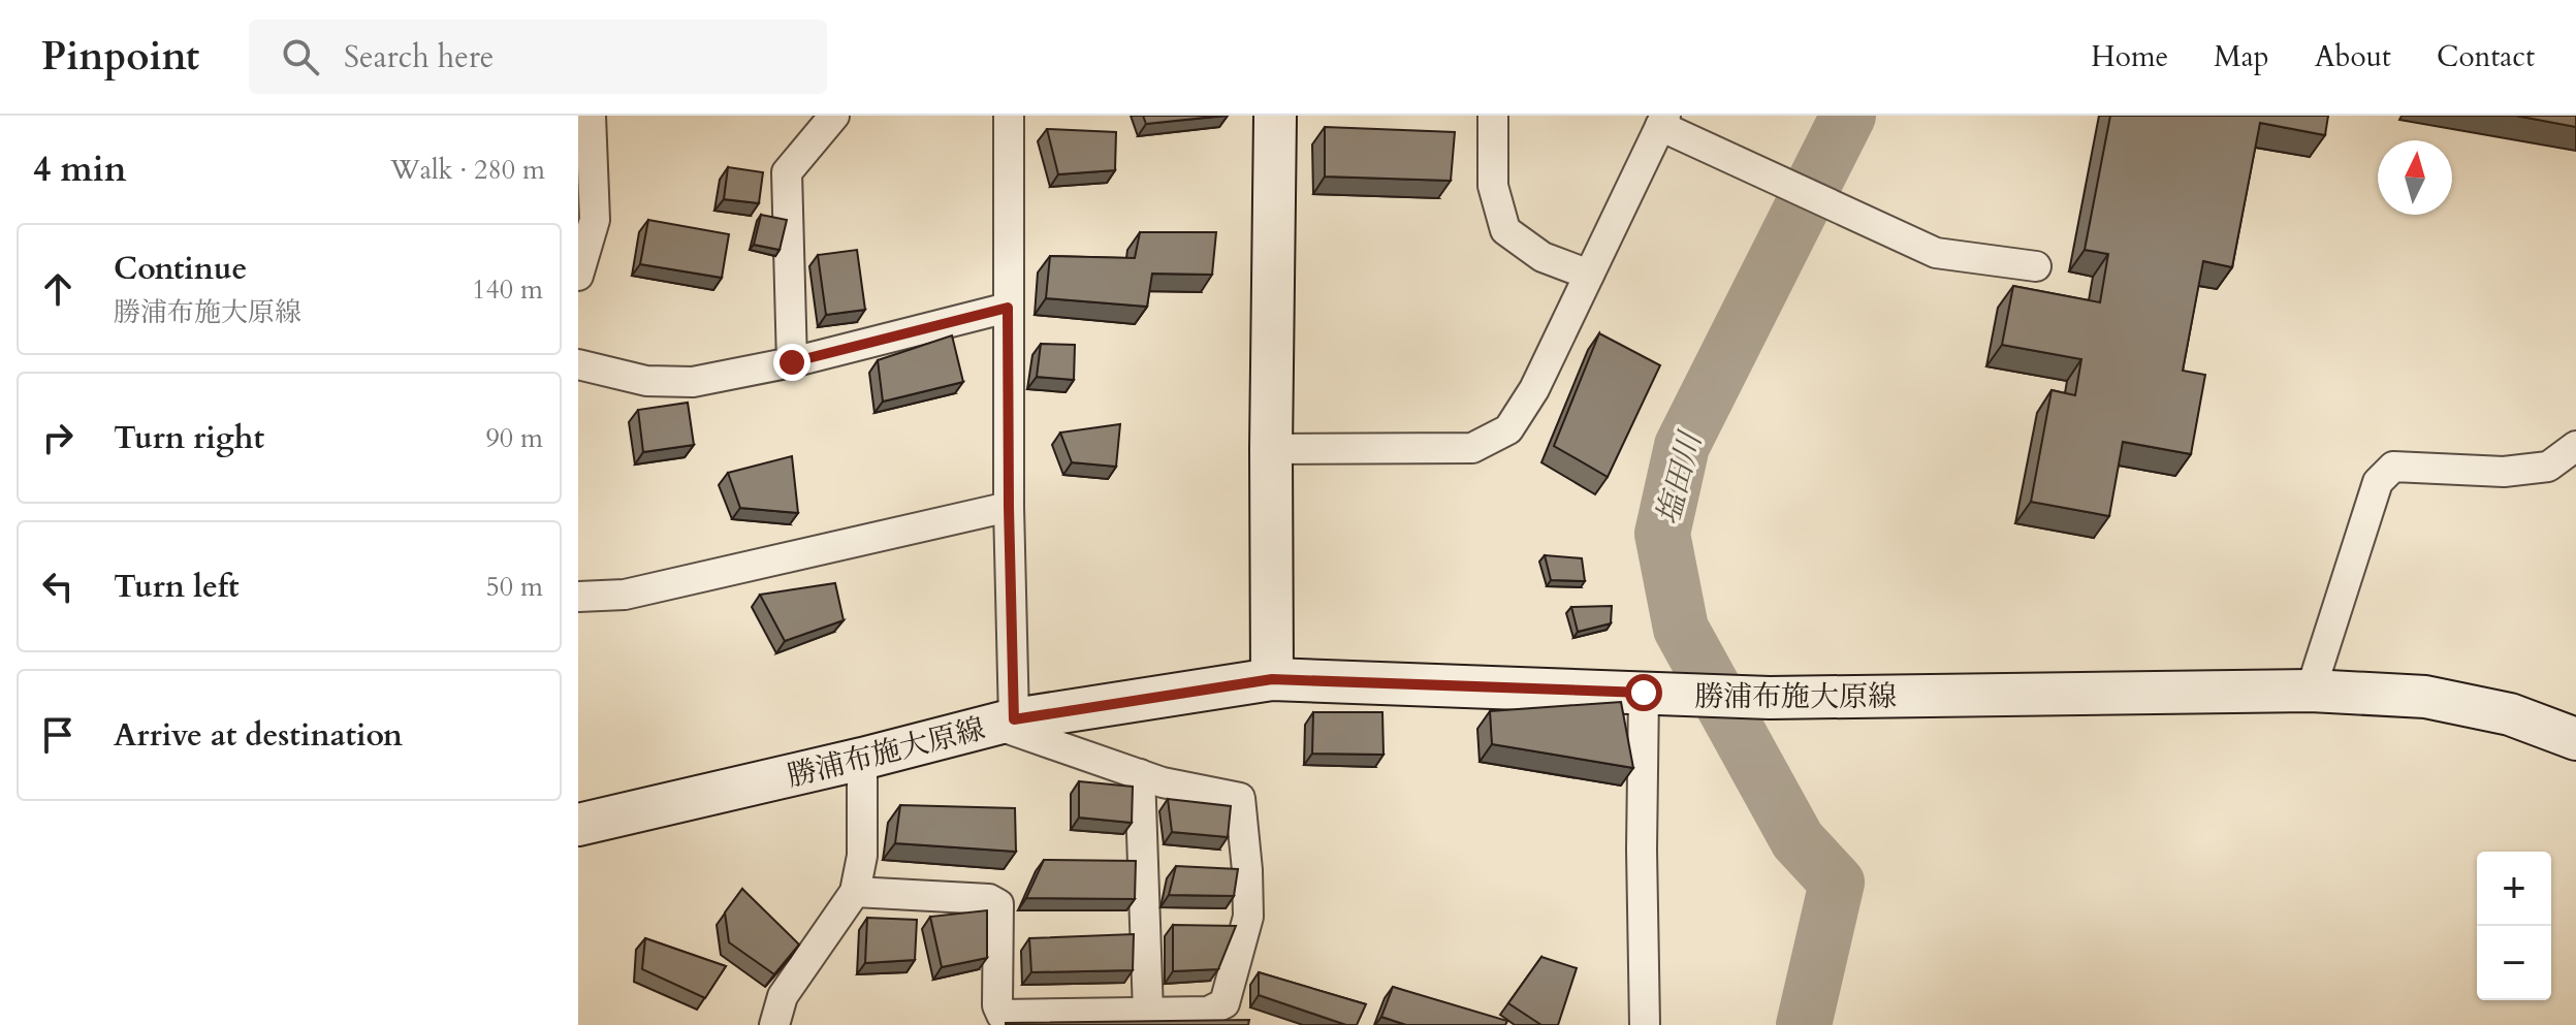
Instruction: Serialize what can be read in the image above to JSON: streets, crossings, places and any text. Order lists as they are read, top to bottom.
{
  "streets": {
    "main road": ["勝浦布施大原線"]
  },
  "water": ["塩田川"],
  "north": "top",
  "page": {
    "header": "Pinpoint",
    "search": "Search here",
    "nav": [
      "Home",
      "Map",
      "About",
      "Contact"
    ],
    "heading": ["4 min", "Walk · 280 m"],
    "list": [
      ["Continue", "勝浦布施大原線", "140 m"],
      ["Turn right", "90 m"],
      ["Turn left", "50 m"],
      "Arrive at destination"
    ],
    "map_buttons": ["+", "−"]
  }
}
